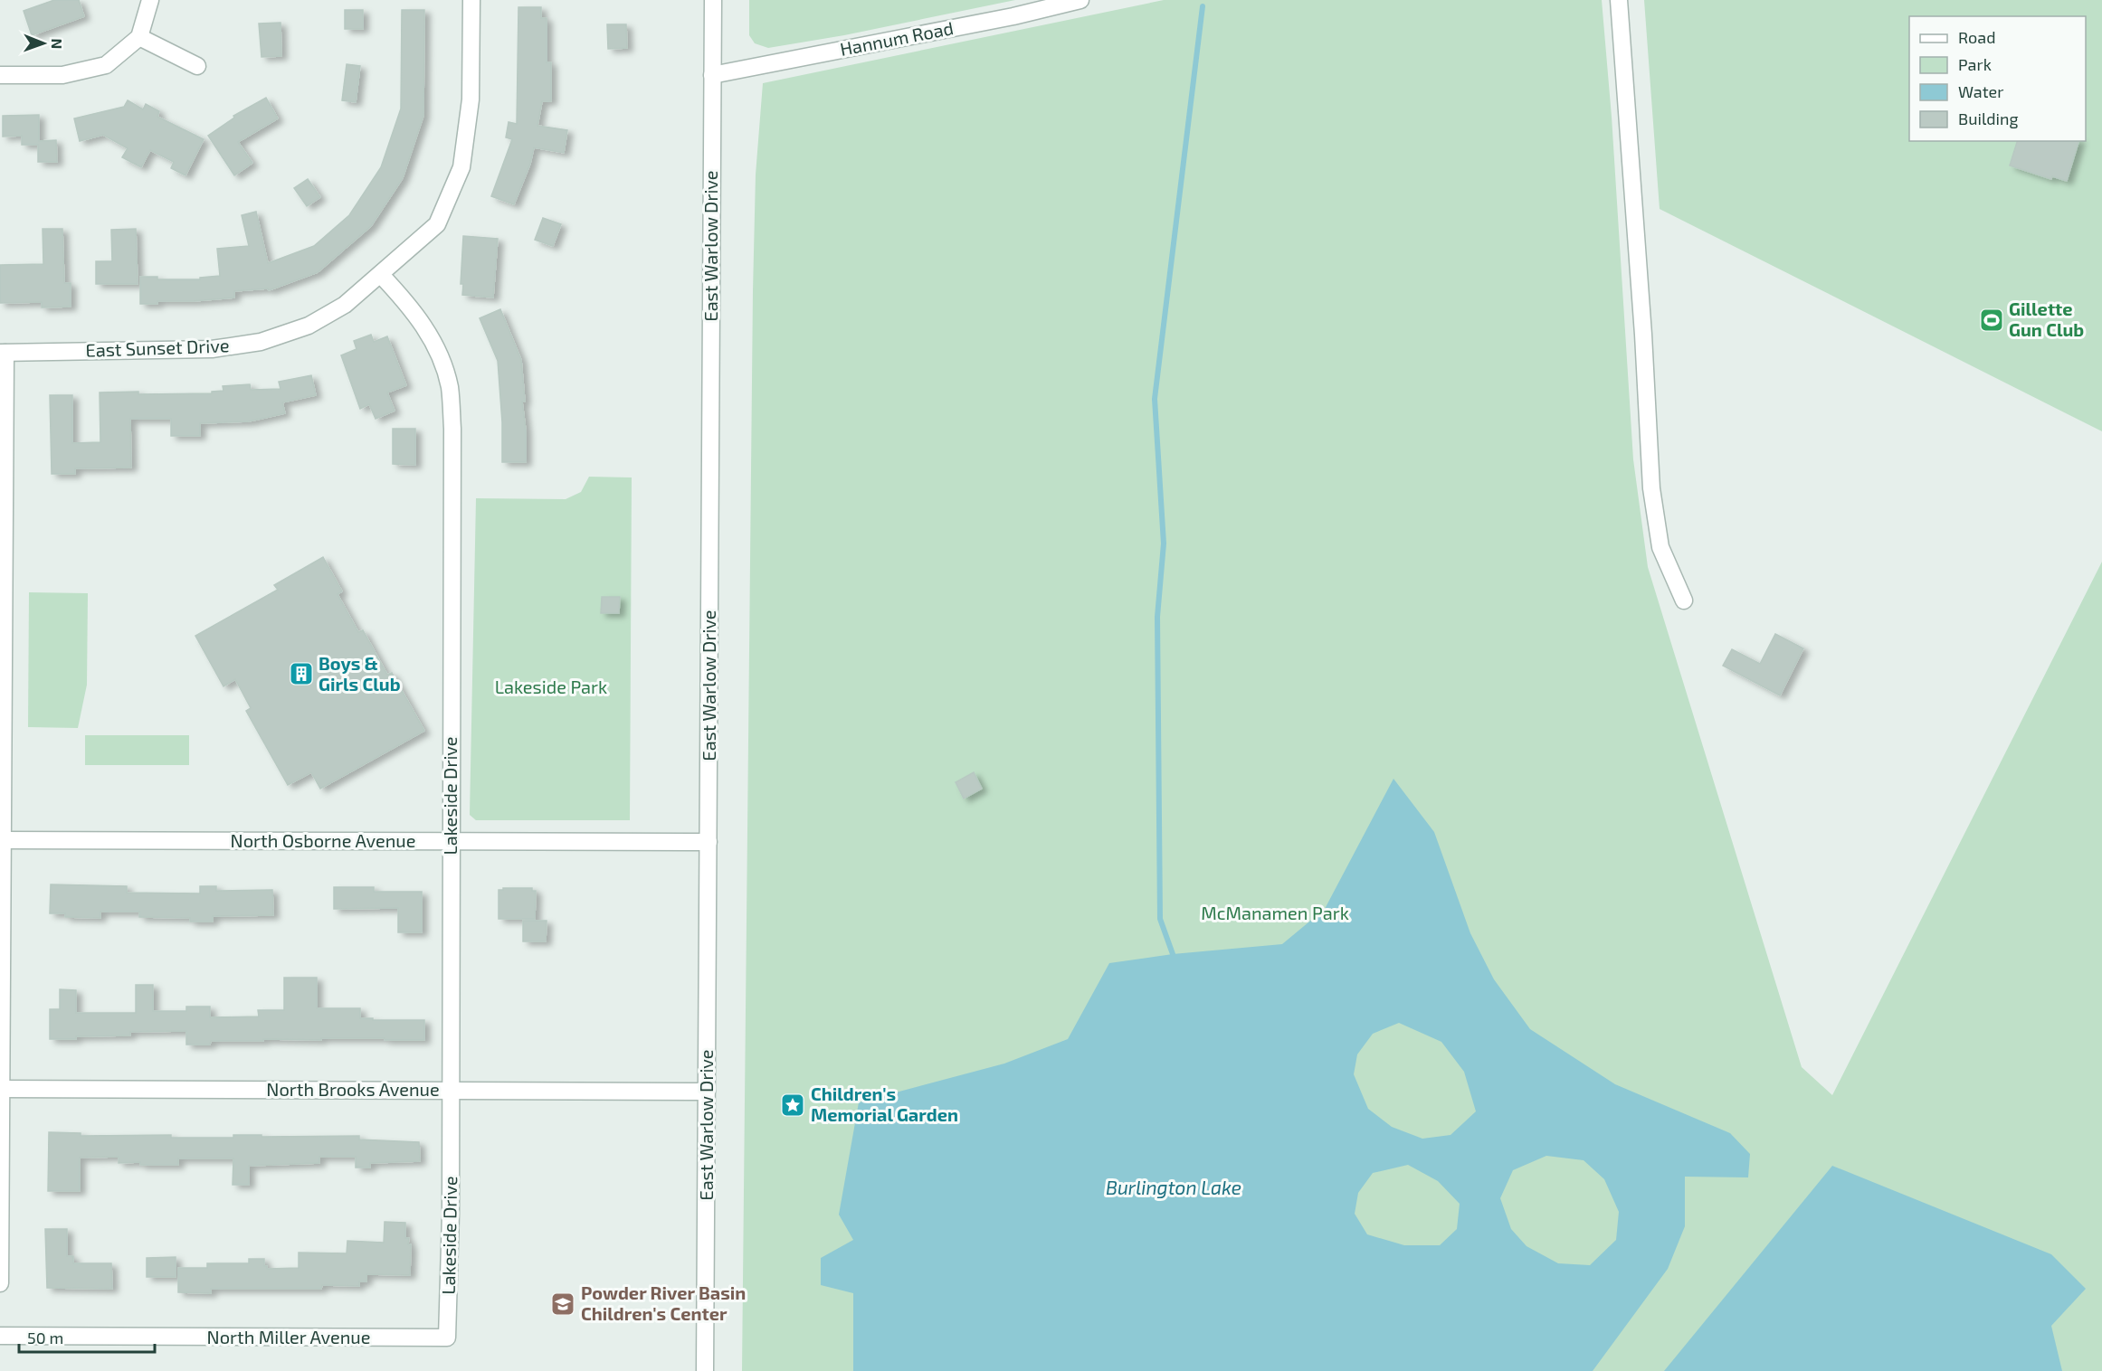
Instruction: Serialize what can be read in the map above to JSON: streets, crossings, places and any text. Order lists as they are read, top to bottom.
{
  "streets": {
    "street": [
      "Hannum Road",
      "East Warlow Drive",
      "East Sunset Drive",
      "Lakeside Drive",
      "North Osborne Avenue",
      "North Brooks Avenue",
      "North Miller Avenue"
    ]
  },
  "crossings": [
    ["Hannum Road", "East Warlow Drive"],
    ["East Warlow Drive", "North Osborne Avenue"],
    ["East Warlow Drive", "North Brooks Avenue"],
    ["East Sunset Drive", "Lakeside Drive"],
    ["Lakeside Drive", "North Osborne Avenue"],
    ["Lakeside Drive", "North Brooks Avenue"],
    ["Lakeside Drive", "North Miller Avenue"]
  ],
  "water": ["Burlington Lake"],
  "parks": ["Lakeside Park", "McManamen Park"],
  "places": {
    "sports": ["Gillette Gun Club"],
    "building": ["Boys & Girls Club"],
    "place": ["Children's Memorial Garden"],
    "school or university": ["Powder River Basin Children's Center"]
  },
  "legend": [
    "Road",
    "Park",
    "Water",
    "Building"
  ],
  "scale_bar": "50 m",
  "north": "right"
}
